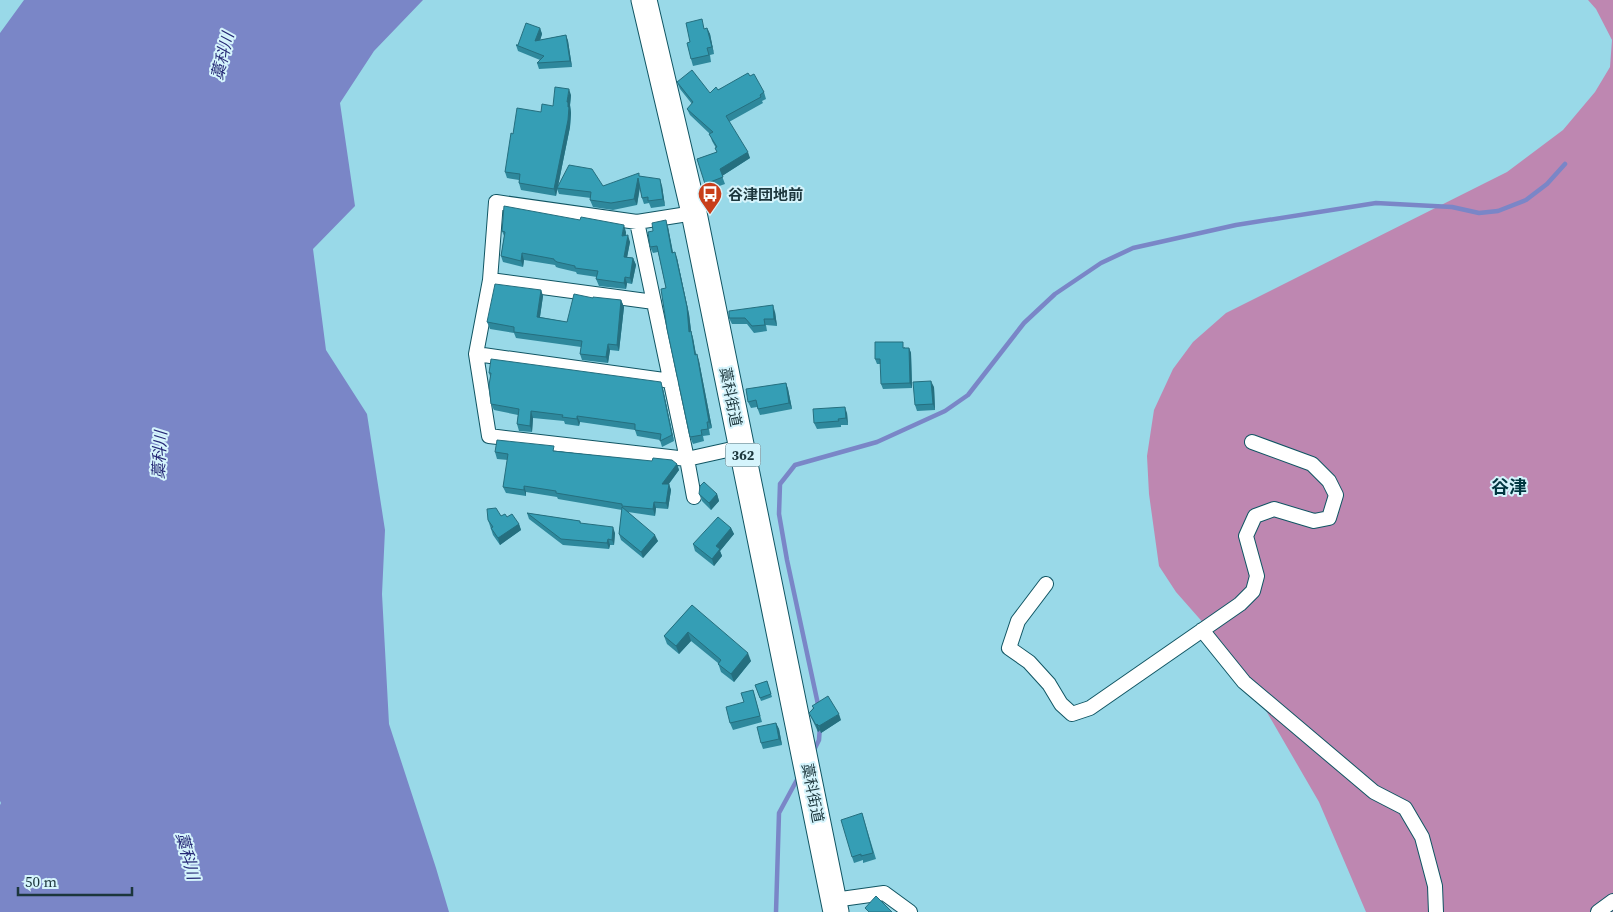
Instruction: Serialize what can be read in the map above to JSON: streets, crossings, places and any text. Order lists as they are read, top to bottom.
{
  "streets": {
    "highway": ["藁科街道", "362"]
  },
  "districts": ["谷津"],
  "water": ["藁科川"],
  "places": {
    "bus stop": ["谷津団地前"]
  },
  "scale_bar": "50 m"
}
